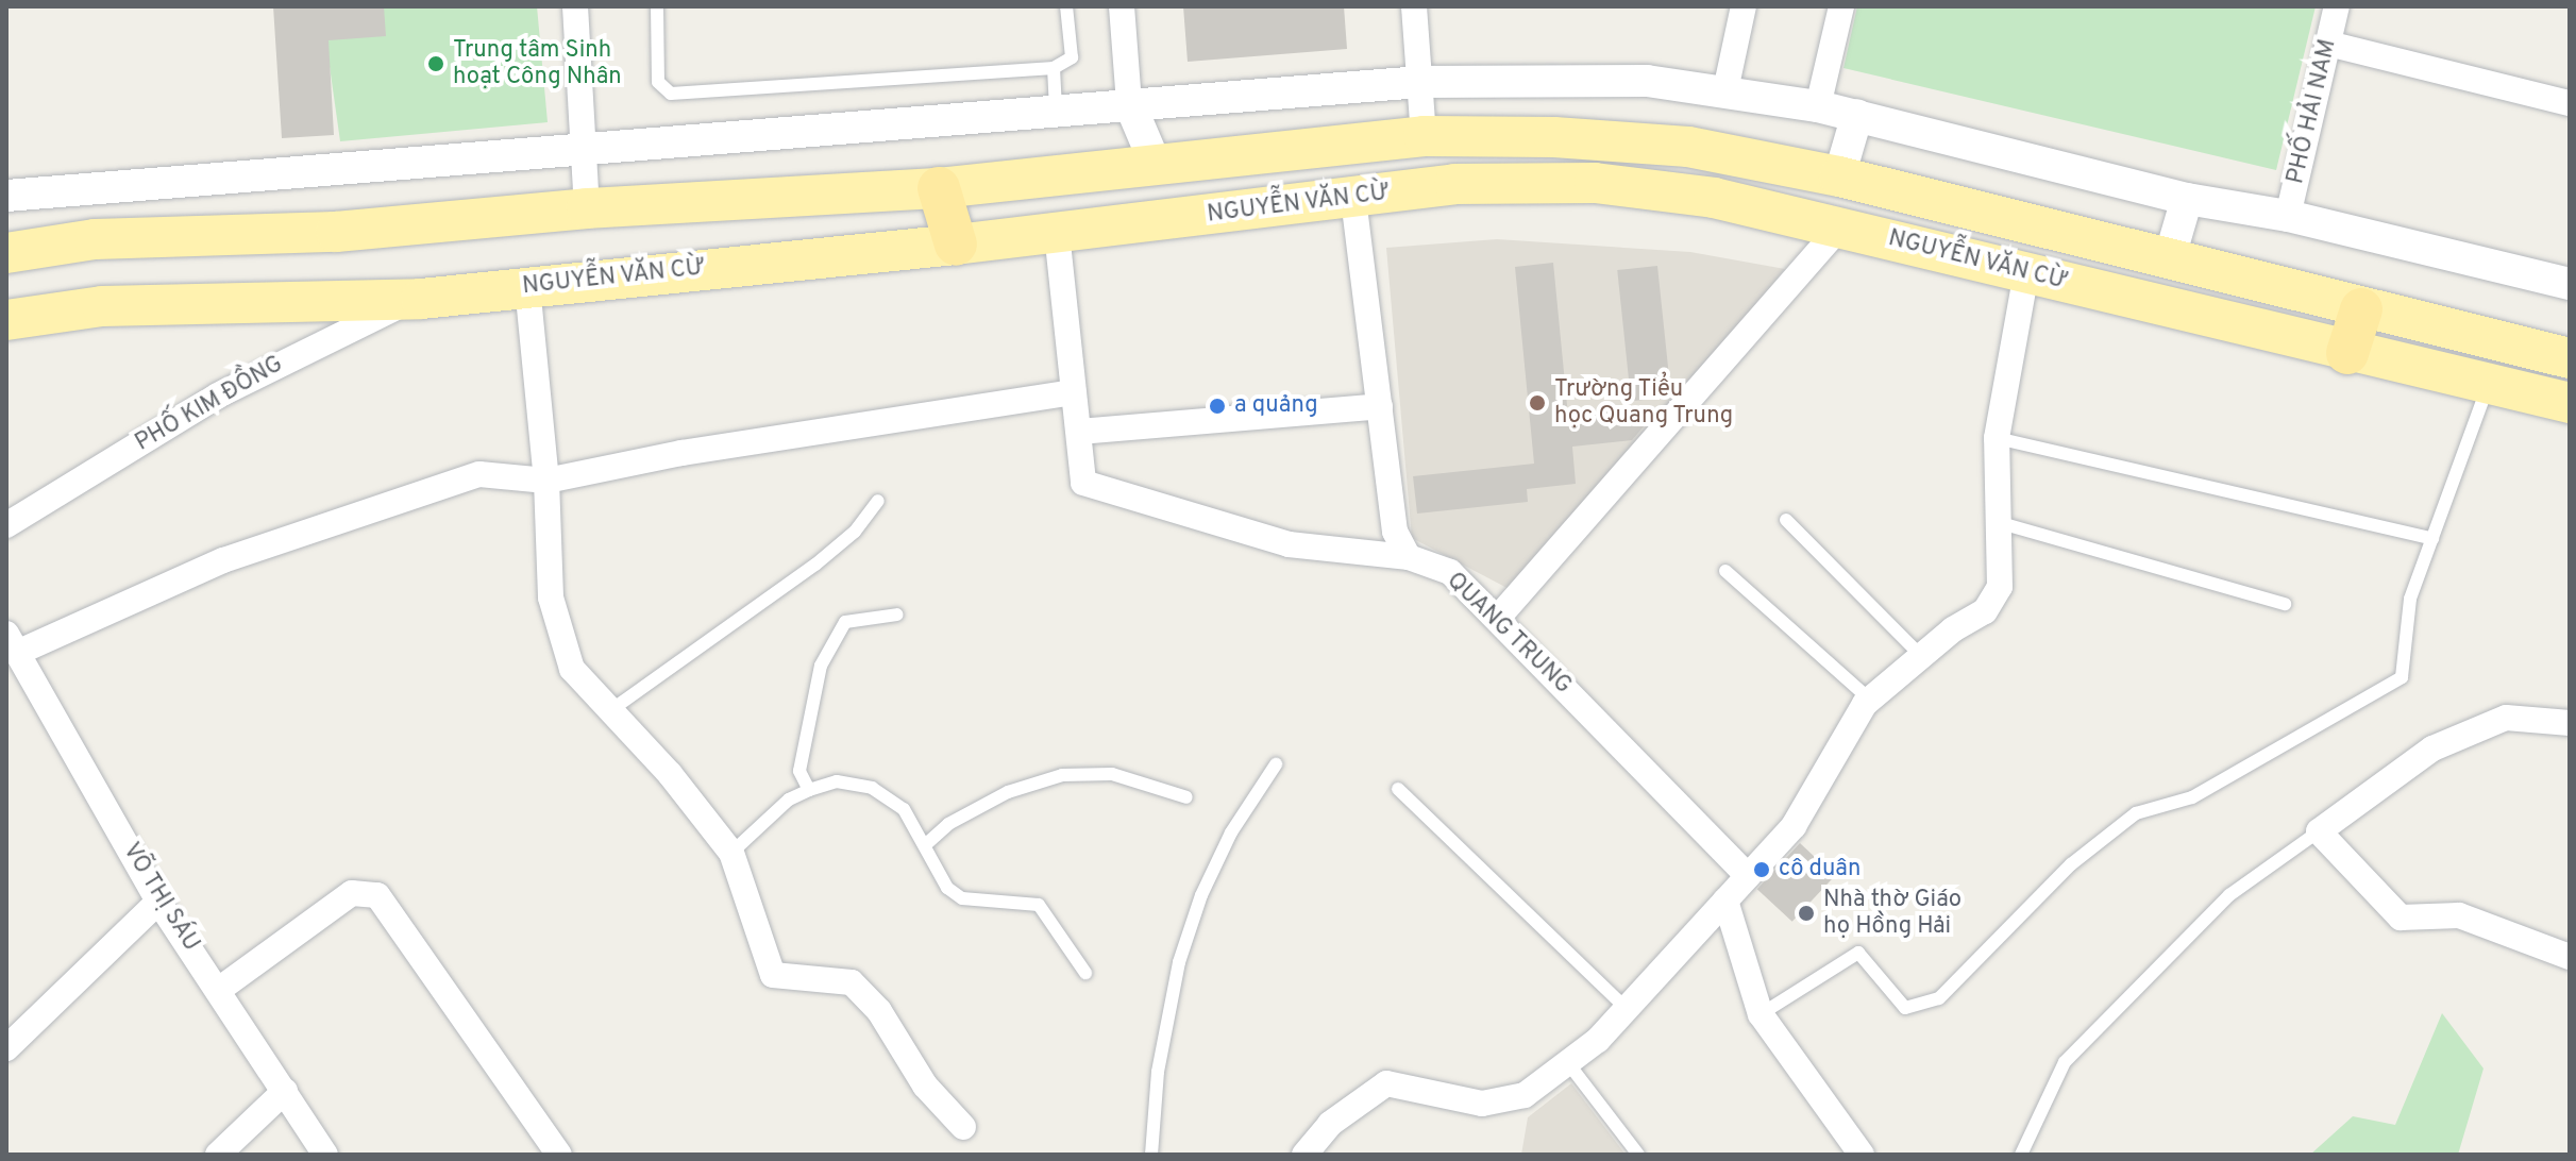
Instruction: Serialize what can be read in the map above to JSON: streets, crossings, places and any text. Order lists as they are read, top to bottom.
{
  "streets": {
    "main road": ["NGUYỄN VĂN CỪ"],
    "street": [
      "PHỐ HẢI NAM",
      "PHỐ KIM ĐỒNG",
      "QUANG TRUNG",
      "VÕ THỊ SÁU"
    ]
  },
  "crossings": [
    ["NGUYỄN VĂN CỪ", "PHỐ KIM ĐỒNG"]
  ],
  "places": [
    "Trung tâm Sinh hoạt Công Nhân",
    "Trường Tiểu học Quang Trung",
    "a quảng",
    "cô duân",
    "Nhà thờ Giáo họ Hồng Hải"
  ]
}
